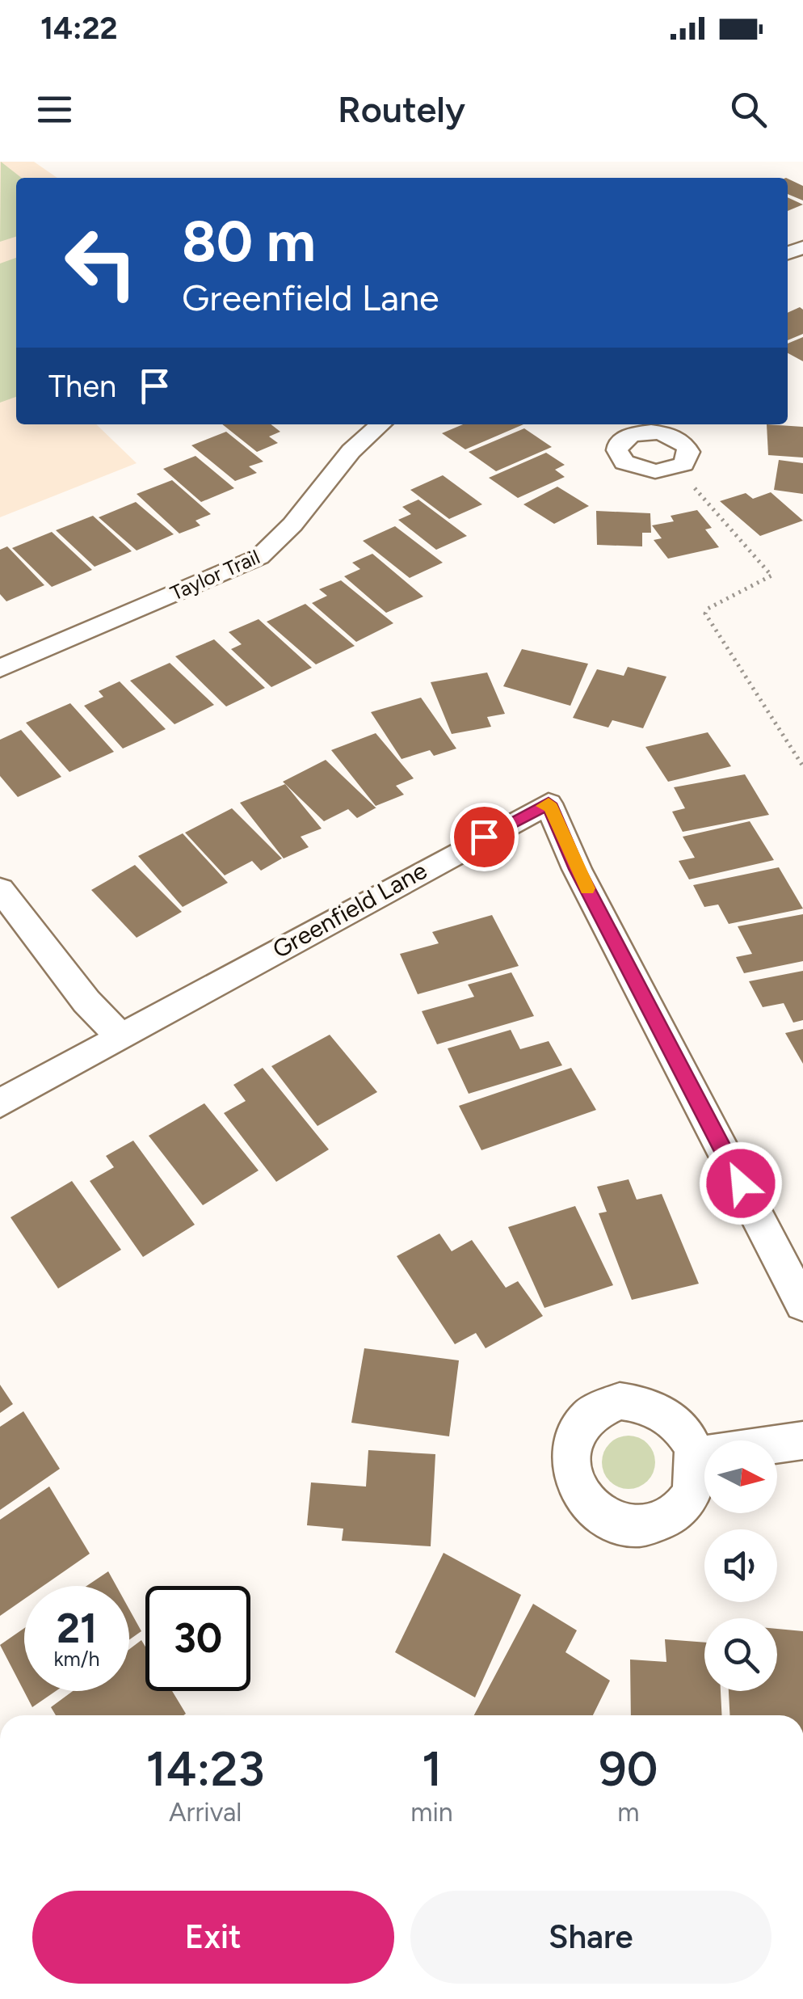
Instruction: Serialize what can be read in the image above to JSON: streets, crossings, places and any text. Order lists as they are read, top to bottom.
{
  "streets": {
    "street": ["Taylor Trail", "Greenfield Lane"]
  },
  "north": "right",
  "page": {
    "status": "14:22",
    "header": "Routely",
    "turn": ["80 m", "Greenfield Lane"],
    "then": "Then",
    "speed": "21 km/h",
    "limit": "30",
    "eta": [
      "14:23",
      "Arrival",
      "1",
      "min",
      "90",
      "m"
    ],
    "buttons": ["Exit", "Share"]
  }
}
